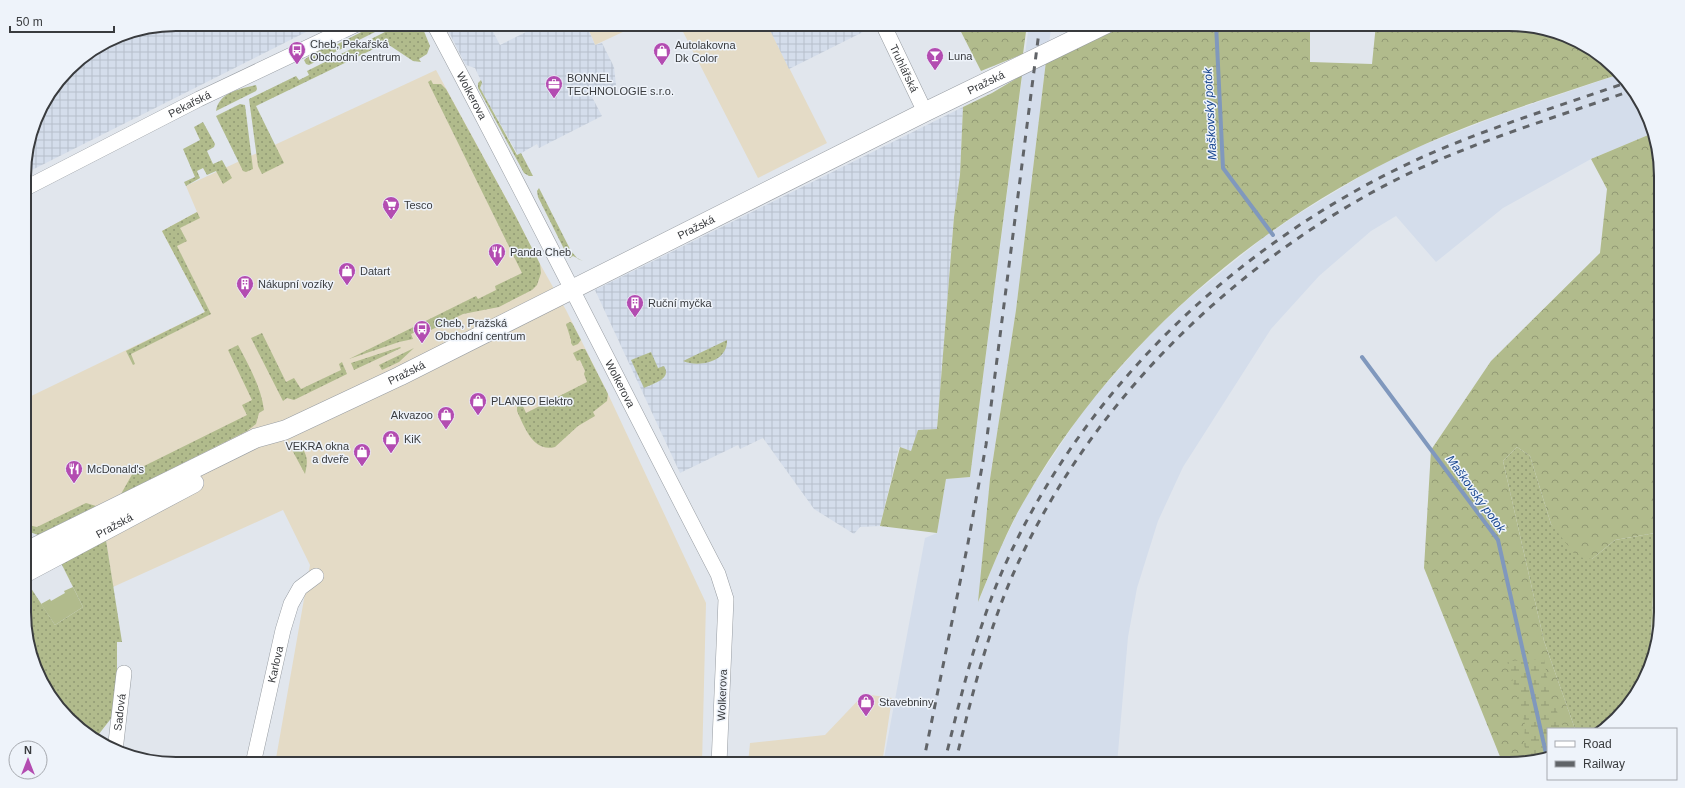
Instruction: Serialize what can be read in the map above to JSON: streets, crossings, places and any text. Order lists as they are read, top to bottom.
{
  "streets": {
    "main road": ["Pražská"],
    "street": [
      "Truhlářská",
      "Wolkerova",
      "Pekařská",
      "Karlova",
      "Sadová"
    ]
  },
  "crossings": [
    ["Truhlářská", "Pražská"],
    ["Pražská", "Wolkerova"]
  ],
  "water": ["Maškovský potok"],
  "places": {
    "bus stop": ["Cheb, Pekařská Obchodní centrum", "Cheb, Pražská Obchodní centrum"],
    "shop": [
      "Autolakovna Dk Color",
      "Datart",
      "PLANEO Elektro",
      "Akvazoo",
      "KiK",
      "VEKRA okna a dveře",
      "Stavebniny"
    ],
    "bar": ["Luna"],
    "office": ["BONNEL TECHNOLOGIE s.r.o."],
    "supermarket": ["Tesco"],
    "restaurant": ["Panda Cheb", "McDonald's"],
    "building": ["Nákupní vozíky", "Ruční myčka"]
  },
  "legend": ["Road", "Railway"],
  "scale_bar": "50 m",
  "north": "top"
}
